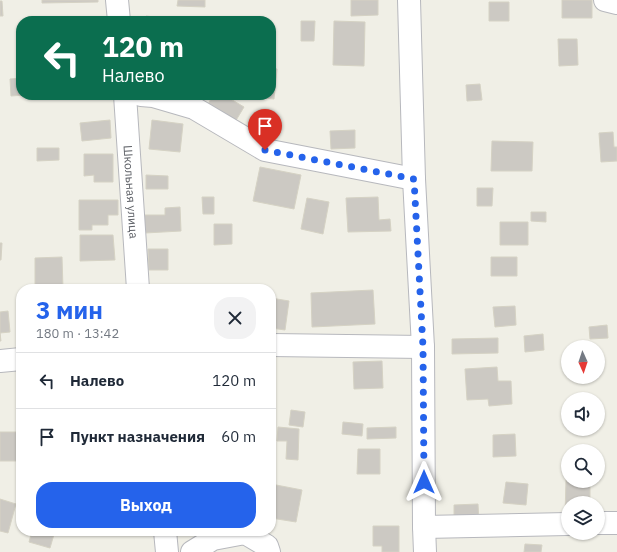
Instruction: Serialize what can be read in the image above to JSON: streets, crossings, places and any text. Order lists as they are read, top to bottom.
{
  "streets": {
    "street": ["Школьная улица"]
  },
  "north": "bottom",
  "page": {
    "turn": ["120 m", "Налево"],
    "heading": ["3 мин", "180 m · 13:42"],
    "list": [
      {
        "name": "Налево",
        "value": "120 m"
      },
      {
        "name": "Пункт назначения",
        "value": "60 m"
      }
    ],
    "buttons": "Выход"
  }
}
